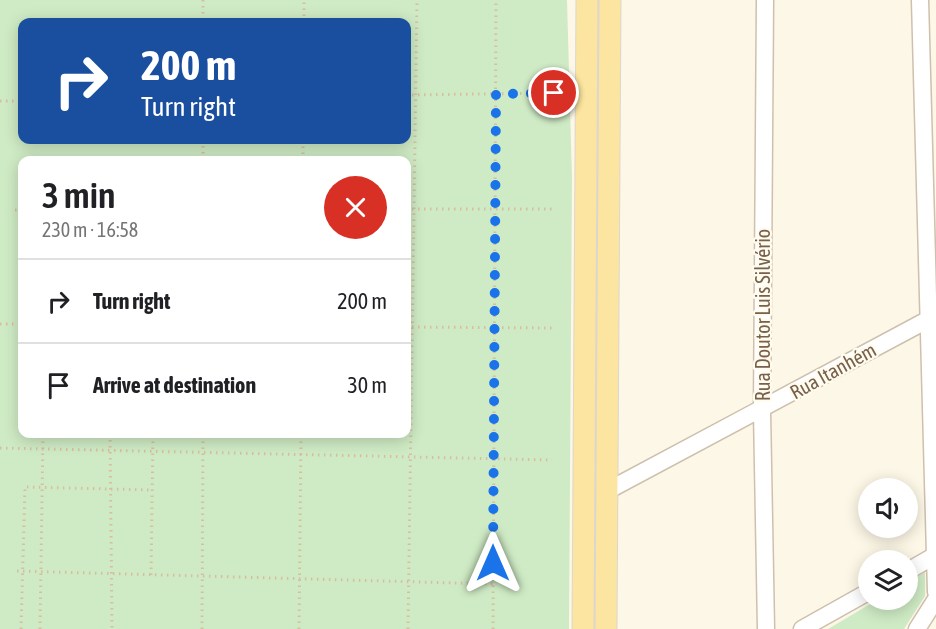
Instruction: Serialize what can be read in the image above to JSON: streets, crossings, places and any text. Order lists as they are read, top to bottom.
{
  "streets": {
    "street": ["Rua Doutor Luis Silvério", "Rua Itanhém"]
  },
  "crossings": [
    ["Rua Doutor Luis Silvério", "Rua Itanhém"]
  ],
  "page": {
    "turn": ["200 m", "Turn right"],
    "heading": ["3 min", "230 m · 16:58"],
    "list": [
      {
        "name": "Turn right",
        "value": "200 m"
      },
      {
        "name": "Arrive at destination",
        "value": "30 m"
      }
    ]
  }
}
